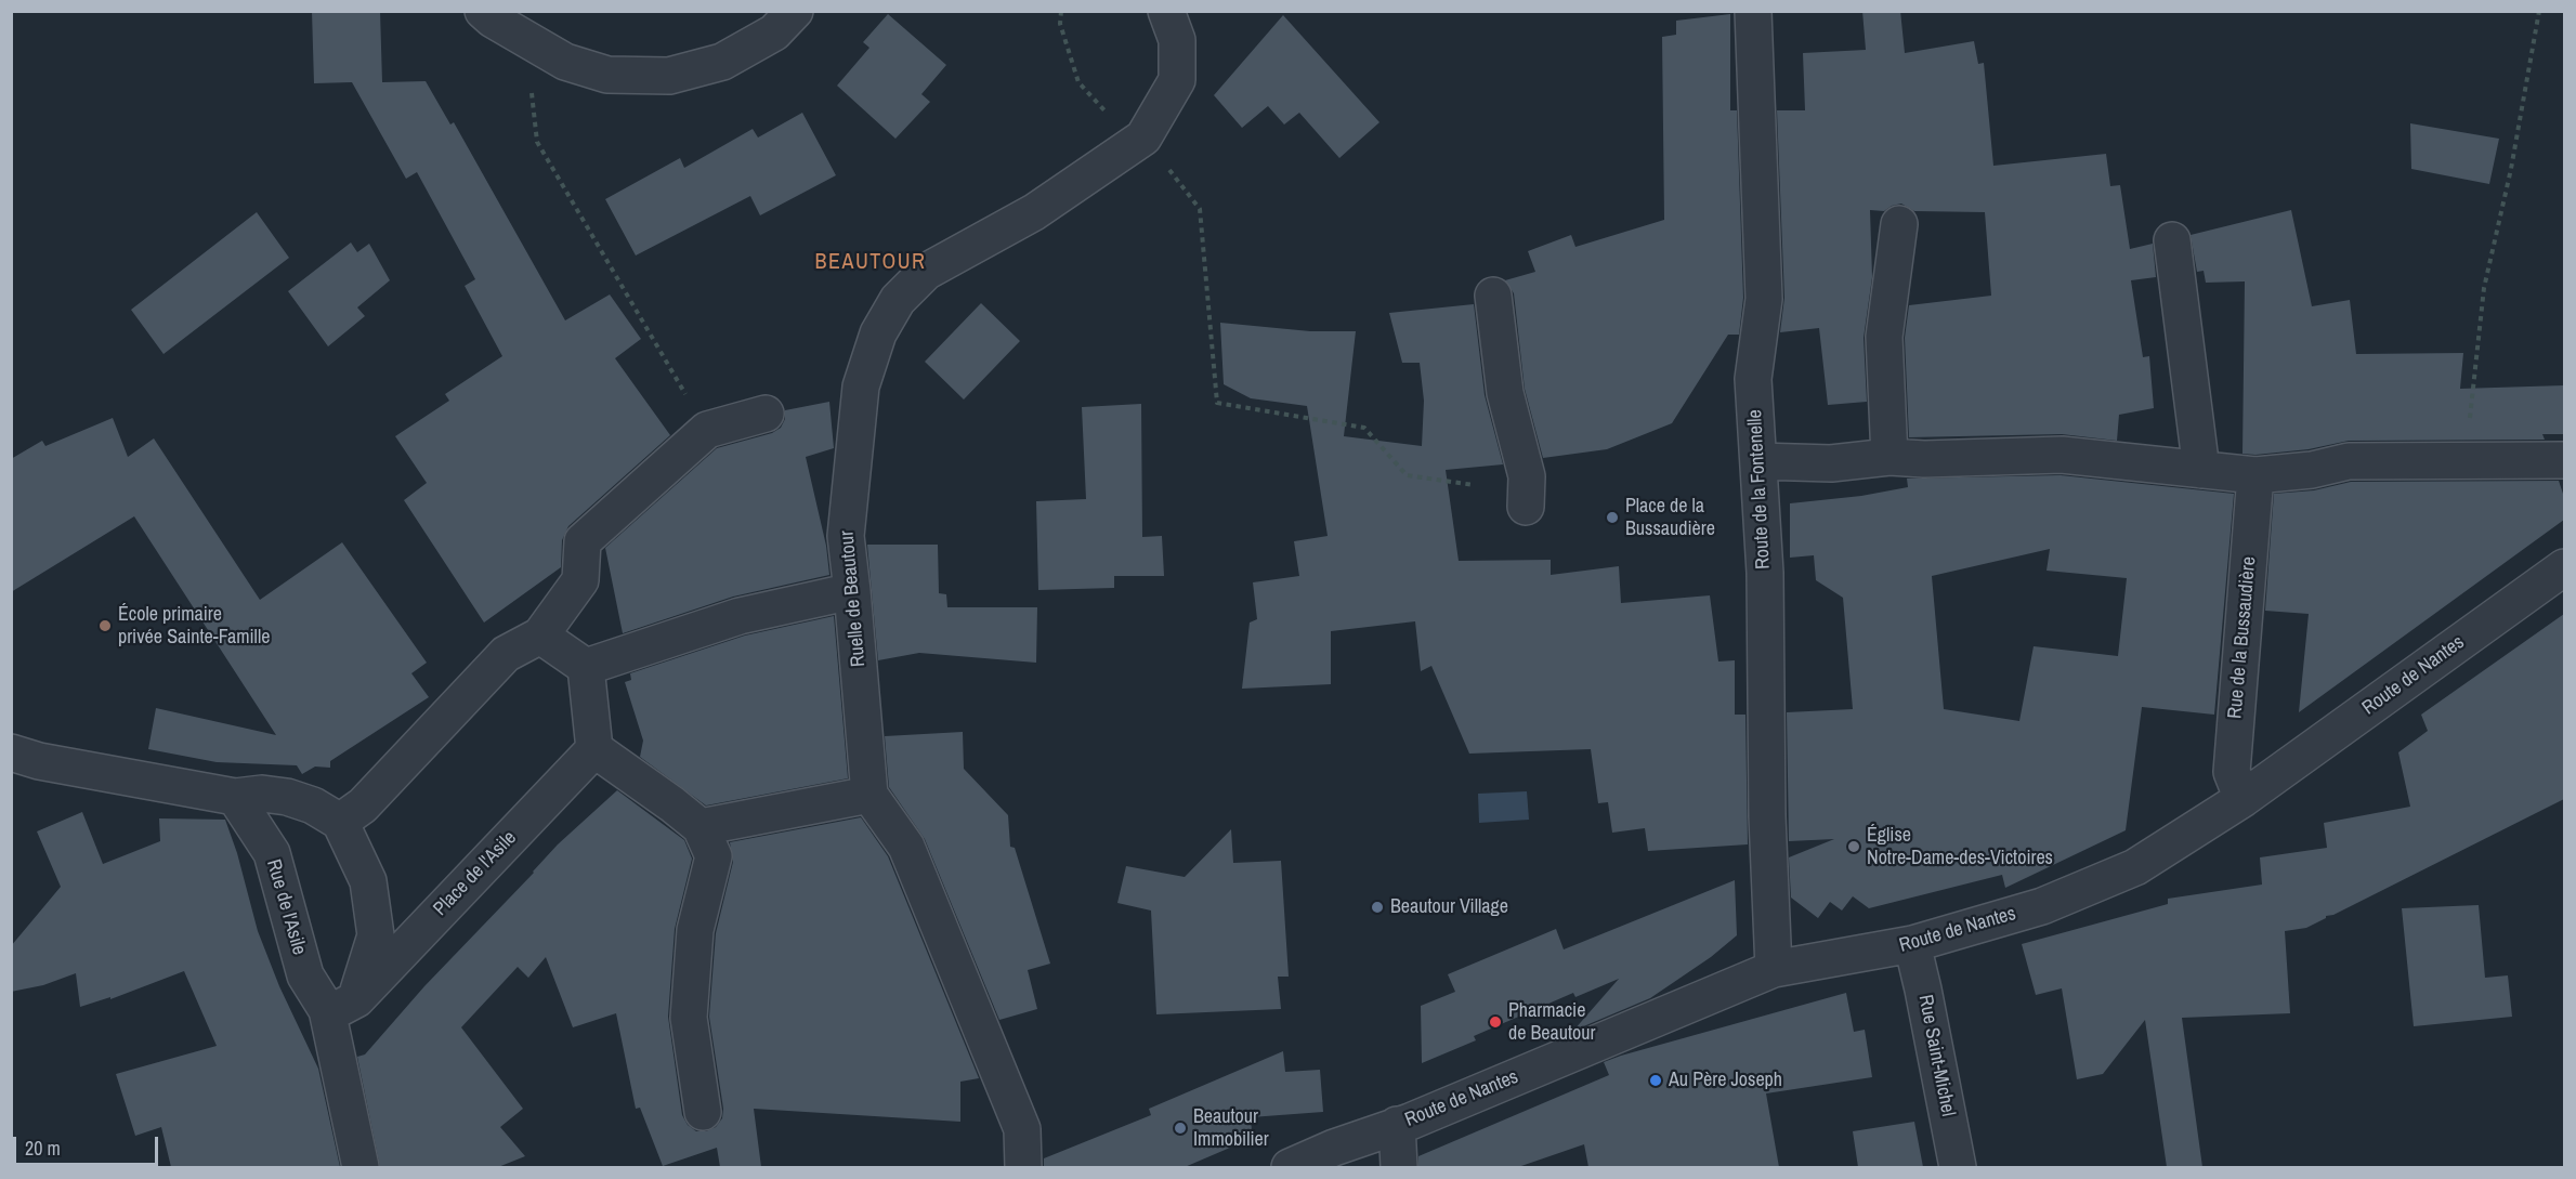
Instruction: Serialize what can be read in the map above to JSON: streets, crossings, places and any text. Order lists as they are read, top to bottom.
{
  "streets": {
    "street": [
      "Route de la Fontenelle",
      "Ruelle de Beautour",
      "Rue de la Bussaudière",
      "Route de Nantes",
      "Place de l'Asile",
      "Rue de l'Asile",
      "Rue Saint-Michel"
    ]
  },
  "crossings": [
    ["Route de la Fontenelle", "Route de Nantes"],
    ["Rue de la Bussaudière", "Route de Nantes"],
    ["Route de Nantes", "Rue Saint-Michel"],
    ["Place de l'Asile", "Rue de l'Asile"]
  ],
  "districts": ["BEAUTOUR"],
  "places": [
    "Place de la Bussaudière",
    "École primaire privée Sainte-Famille",
    "Église Notre-Dame-des-Victoires",
    "Beautour Village",
    "Pharmacie de Beautour",
    "Au Père Joseph",
    "Beautour Immobilier"
  ],
  "scale_bar": "20 m"
}
